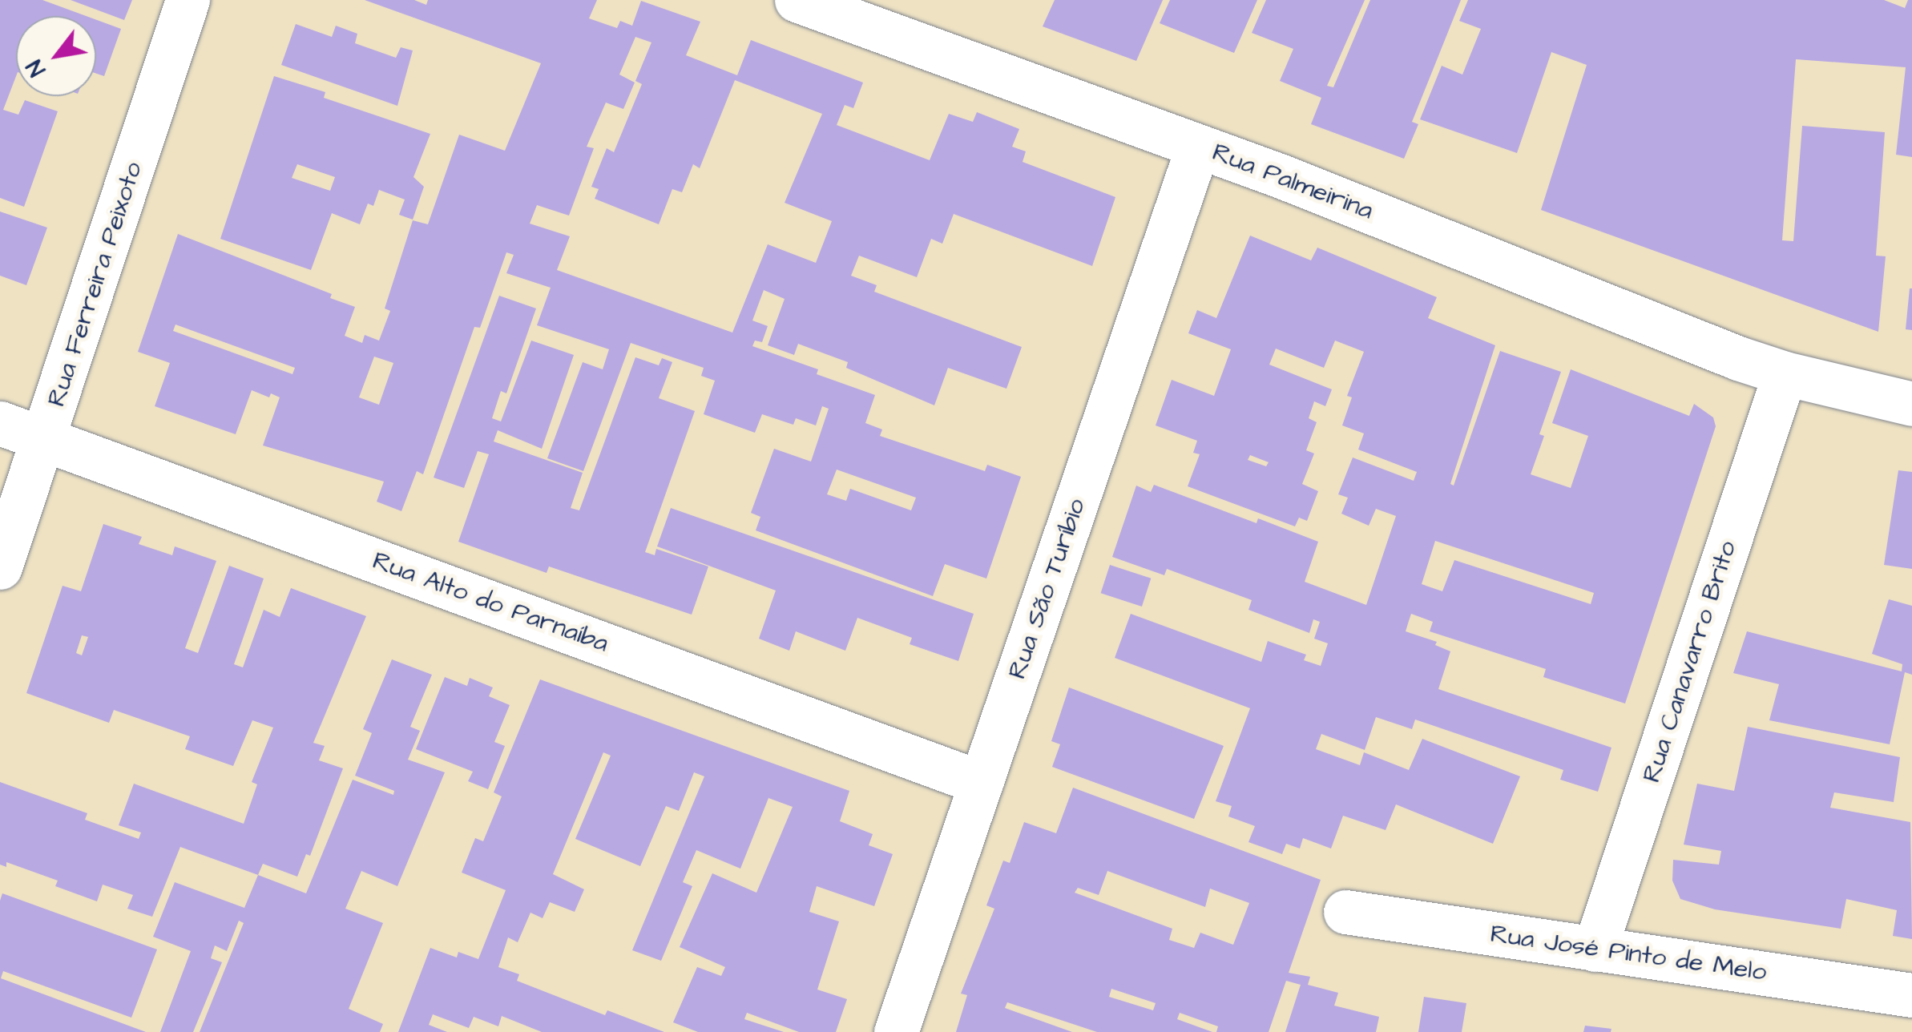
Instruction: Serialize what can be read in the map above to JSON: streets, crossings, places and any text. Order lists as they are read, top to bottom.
{
  "streets": {
    "street": [
      "Rua Palmeirina",
      "Rua Ferreira Peixoto",
      "Rua São Turíbio",
      "Rua Alto do Parnaíba",
      "Rua Canavarro Brito",
      "Rua José Pinto de Melo"
    ]
  },
  "crossings": [
    ["Rua Palmeirina", "Rua São Turíbio"],
    ["Rua Palmeirina", "Rua Canavarro Brito"],
    ["Rua Ferreira Peixoto", "Rua Alto do Parnaíba"],
    ["Rua São Turíbio", "Rua Alto do Parnaíba"],
    ["Rua Canavarro Brito", "Rua José Pinto de Melo"]
  ],
  "north": "bottom left"
}
